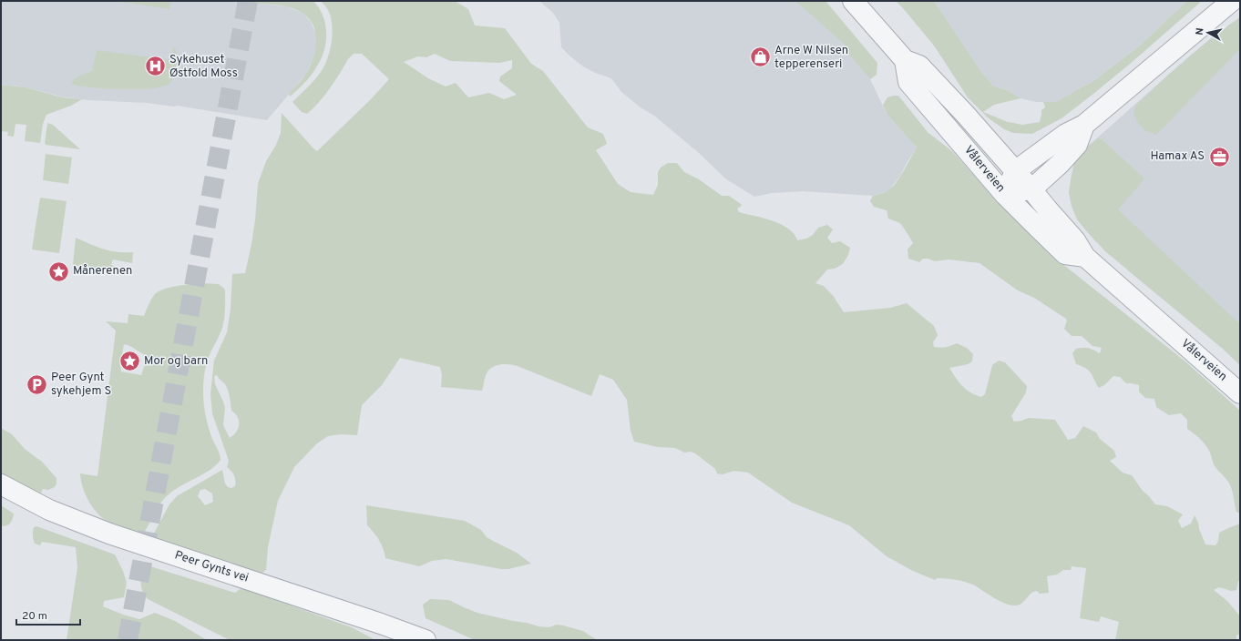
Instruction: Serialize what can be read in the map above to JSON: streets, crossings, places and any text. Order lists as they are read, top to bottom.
{
  "streets": {
    "street": ["Vålerveien", "Peer Gynts vei"]
  },
  "places": {
    "shop": ["Arne W Nilsen tepperenseri"],
    "hospital": ["Sykehuset Østfold Moss"],
    "office": ["Hamax AS"],
    "place": ["Månerenen", "Mor og barn"],
    "parking": ["Peer Gynt sykehjem S"]
  },
  "scale_bar": "20 m",
  "north": "left"
}
